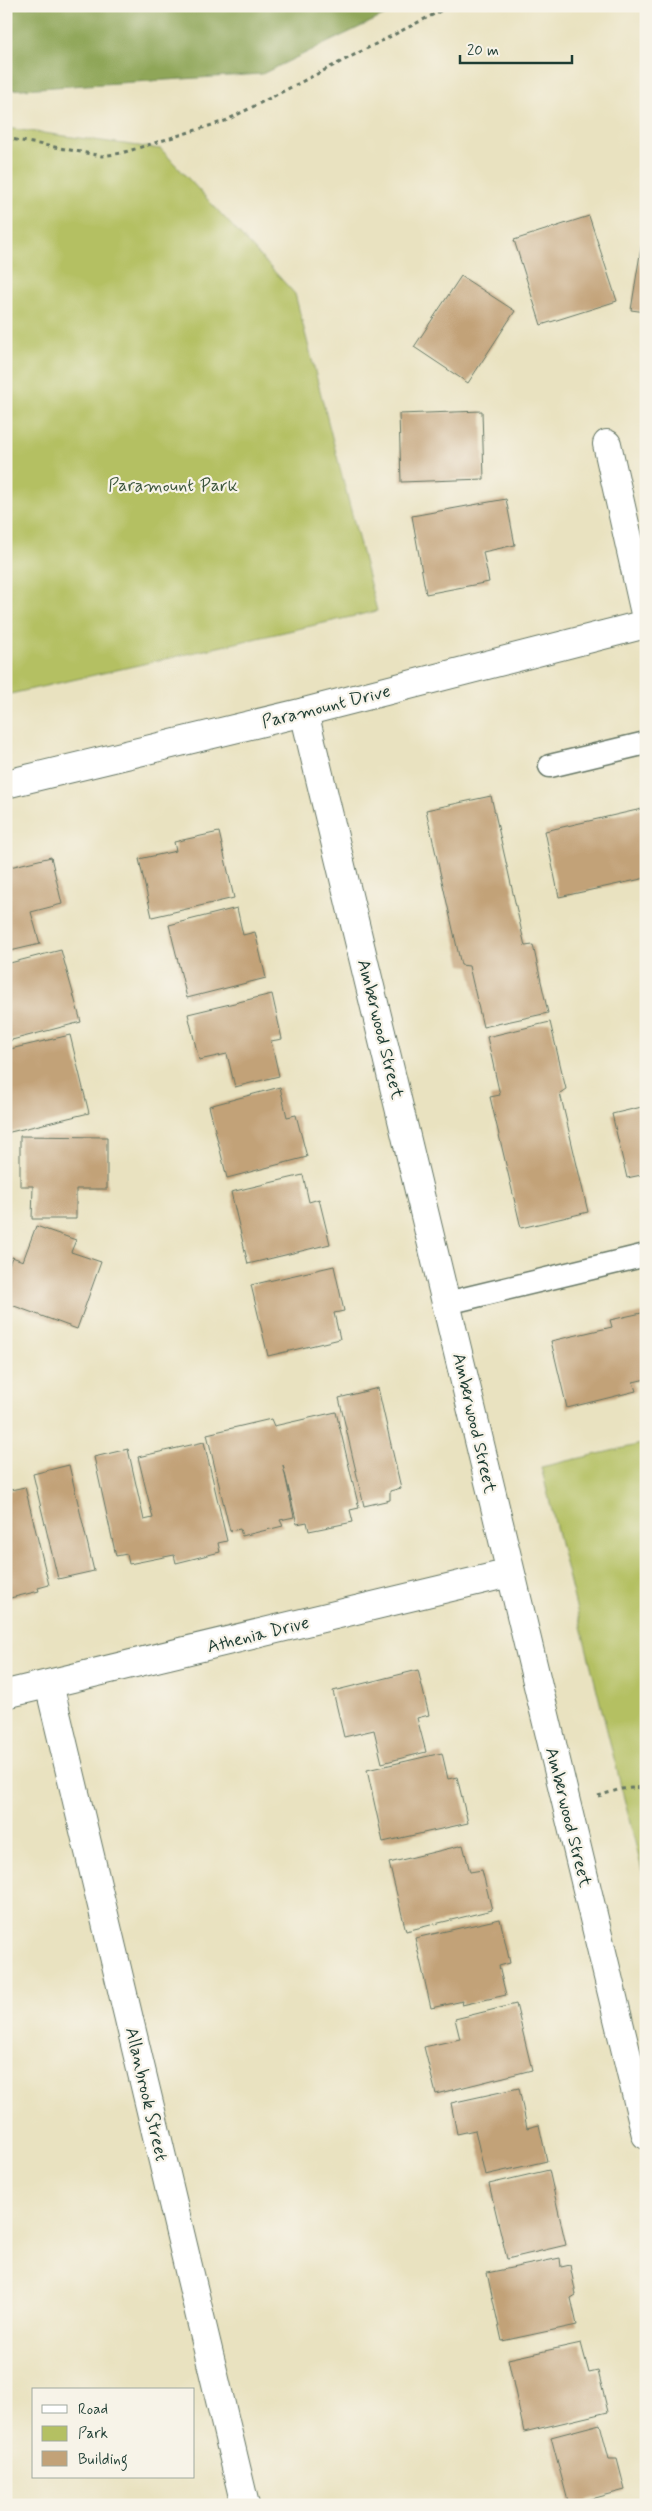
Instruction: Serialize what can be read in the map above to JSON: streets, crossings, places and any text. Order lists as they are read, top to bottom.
{
  "streets": {
    "street": [
      "Paramount Drive",
      "Amberwood Street",
      "Athenia Drive",
      "Allanbrook Street"
    ]
  },
  "crossings": [
    ["Paramount Drive", "Amberwood Street"],
    ["Amberwood Street", "Athenia Drive"],
    ["Athenia Drive", "Allanbrook Street"]
  ],
  "parks": ["Paramount Park"],
  "legend": ["Road", "Park", "Building"],
  "scale_bar": "20 m"
}
